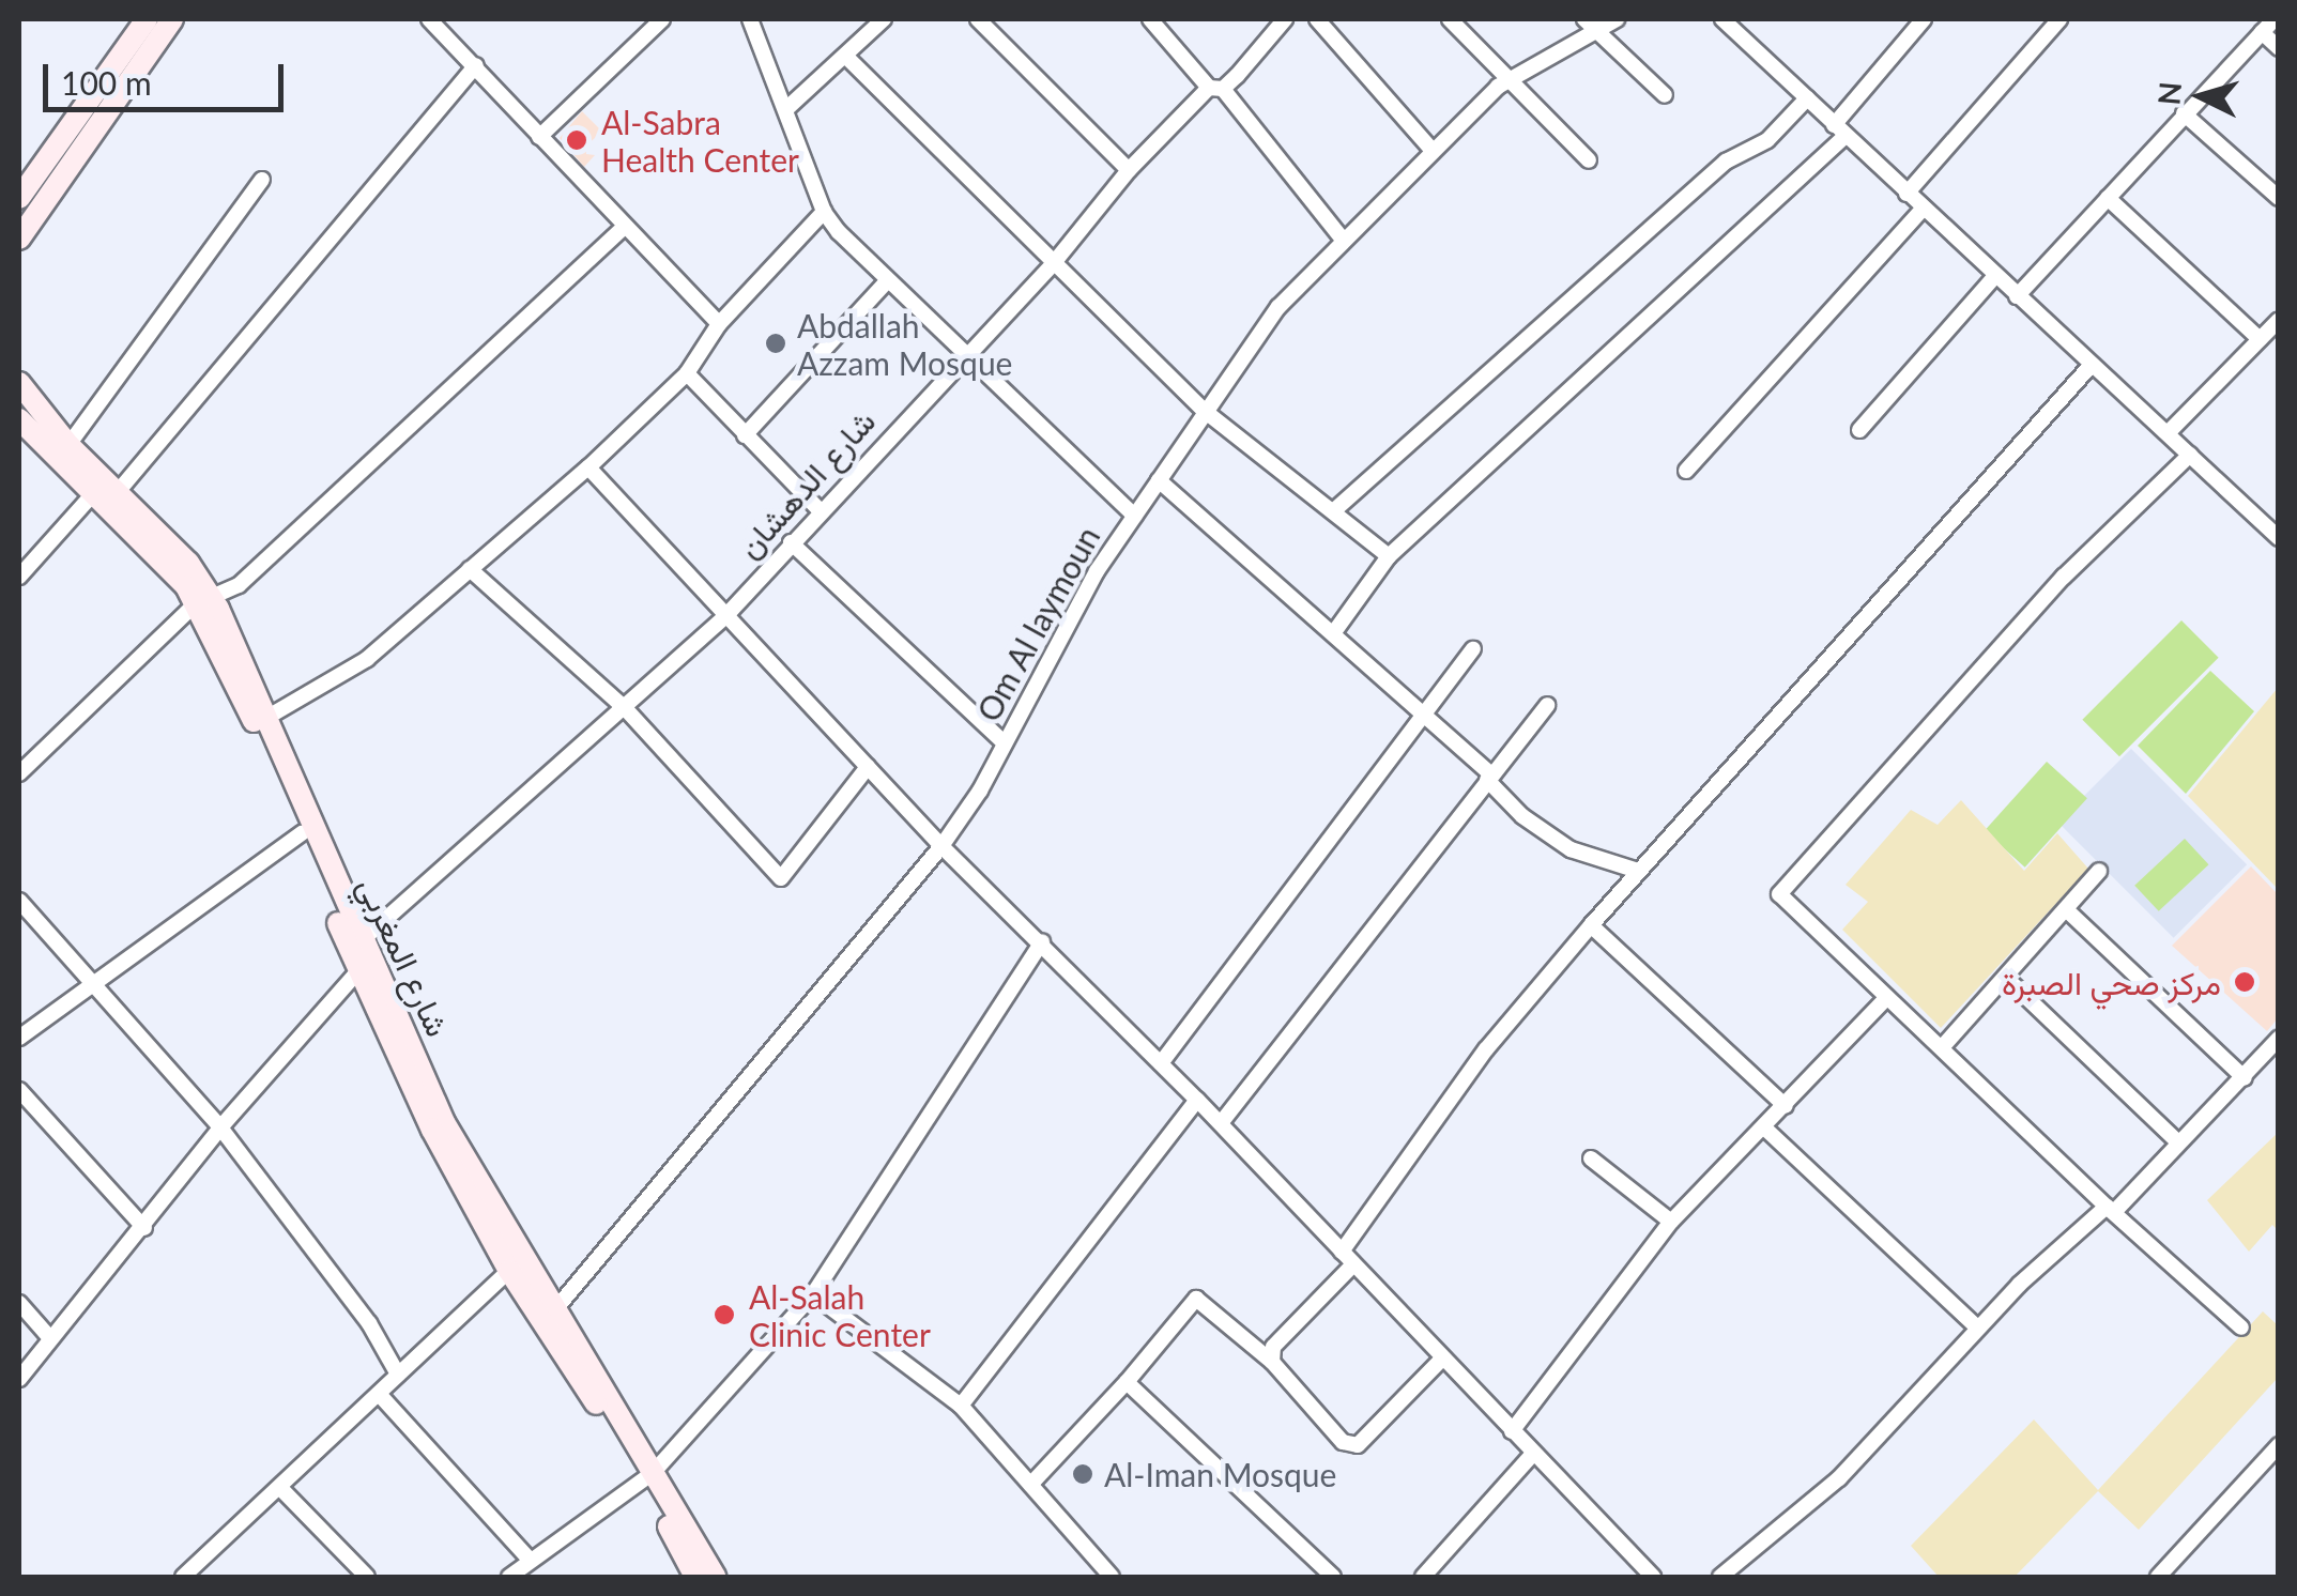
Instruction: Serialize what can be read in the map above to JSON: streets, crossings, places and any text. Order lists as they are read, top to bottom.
{
  "streets": {
    "main road": ["شارع المغربي"],
    "street": ["شارع الدهشان", "Om Al laymoun"]
  },
  "crossings": [
    ["شارع الدهشان", "شارع المغربي"],
    ["Om Al laymoun", "شارع المغربي"]
  ],
  "places": [
    "Al-Sabra Health Center",
    "Abdallah Azzam Mosque",
    "مركز صحي الصبرة",
    "Al-Salah Clinic Center",
    "Al-Iman Mosque"
  ],
  "scale_bar": "100 m",
  "north": "left"
}
